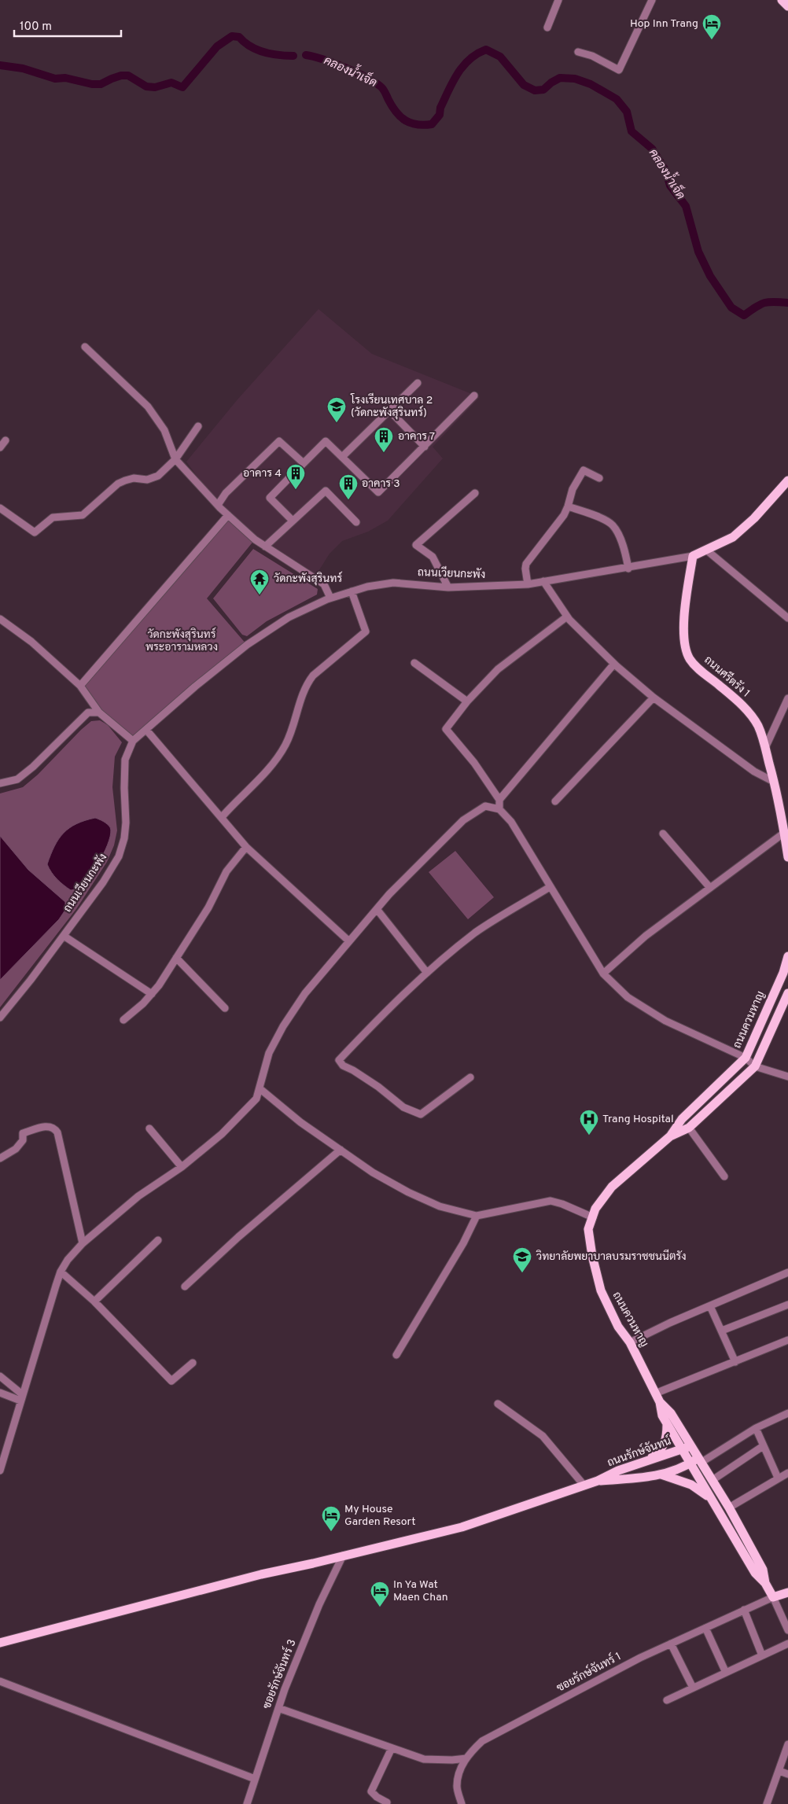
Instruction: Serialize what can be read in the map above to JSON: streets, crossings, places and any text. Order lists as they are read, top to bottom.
{
  "streets": {
    "main road": [
      "ถนนเวียนกะพัง",
      "ถนนศรีตรัง 1",
      "ถนนควนหาญ",
      "ถนนรักษ์จันทน์"
    ],
    "street": ["ซอยรักษ์จันทร์ 1", "ซอยรักษ์จันทร์ 3"]
  },
  "crossings": [
    ["ถนนเวียนกะพัง", "ถนนศรีตรัง 1"],
    ["ถนนควนหาญ", "ถนนรักษ์จันทน์"]
  ],
  "water": ["คลองน้ำเจ็ด"],
  "parks": ["วัดกะพังสุรินทร์ พระอารามหลวง"],
  "places": {
    "hotel": ["Hop Inn Trang", "My House Garden Resort", "In Ya Wat Maen Chan"],
    "school or university": ["โรงเรียนเทศบาล 2 (วัดกะพังสุรินทร์)", "วิทยาลัยพยาบาลบรมราชชนนีตรัง"],
    "building": ["อาคาร 7", "อาคาร 4", "อาคาร 3"],
    "temple": ["วัดกะพังสุรินทร์"],
    "hospital": ["Trang Hospital"]
  },
  "scale_bar": "100 m"
}
